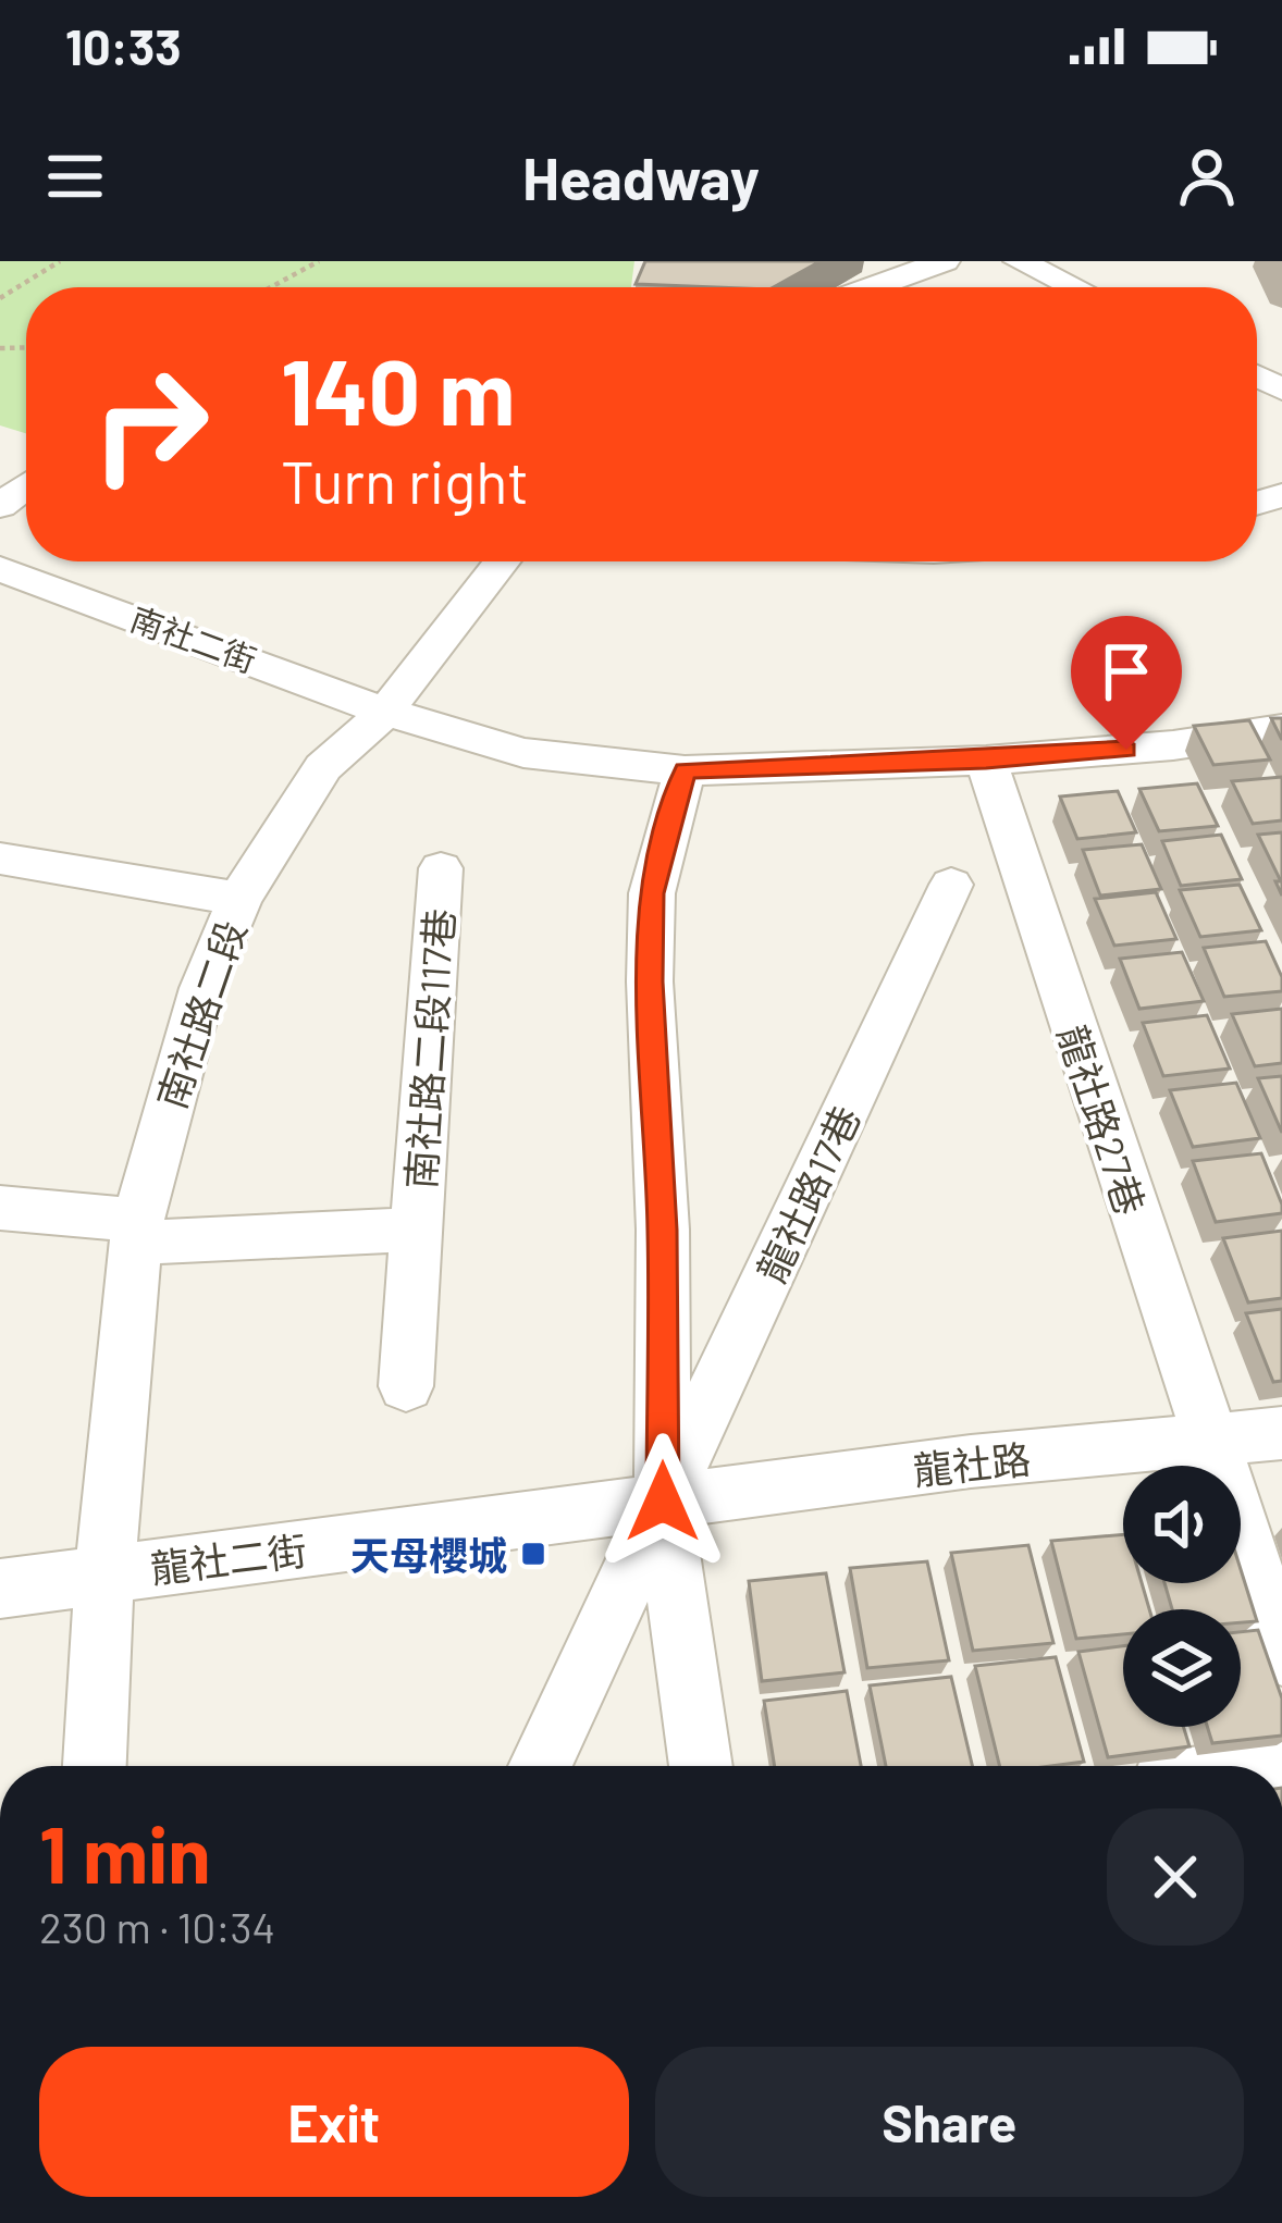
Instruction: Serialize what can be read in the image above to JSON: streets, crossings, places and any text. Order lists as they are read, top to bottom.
{
  "streets": {
    "street": [
      "南社二街",
      "南社路二段",
      "南社路二段117巷",
      "龍社路27巷",
      "龍社路17巷",
      "龍社路",
      "龍社二街"
    ]
  },
  "crossings": [
    ["南社二街", "南社路二段"],
    ["南社二街", "龍社路27巷"],
    ["南社路二段", "南社路二段117巷"],
    ["南社路二段", "龍社二街"],
    ["龍社路27巷", "龍社路"],
    ["龍社路17巷", "龍社路"],
    ["龍社路17巷", "龍社二街"],
    ["龍社路", "龍社二街"]
  ],
  "places": {
    "transit": ["天母櫻城"]
  },
  "page": {
    "status": "10:33",
    "header": "Headway",
    "turn": ["140 m", "Turn right"],
    "heading": ["1 min", "230 m · 10:34"],
    "buttons": ["Exit", "Share"]
  }
}
